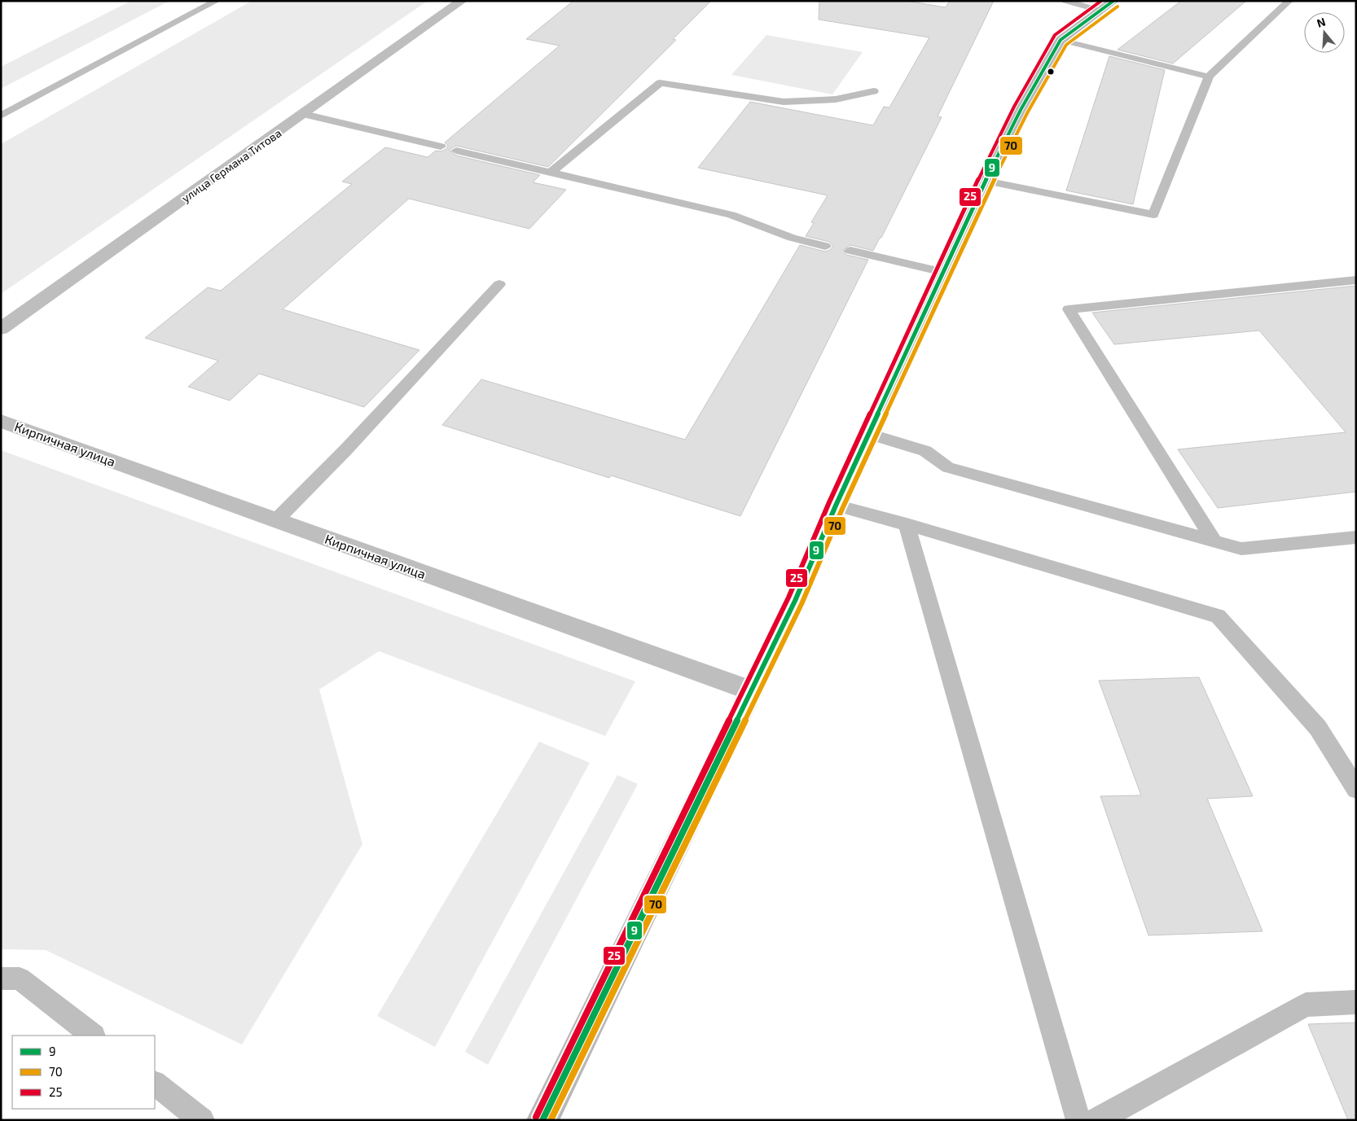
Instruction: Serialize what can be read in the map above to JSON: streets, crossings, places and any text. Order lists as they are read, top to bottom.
{
  "streets": {
    "street": ["улица Германа Титова", "Кирпичная улица"]
  },
  "lines": ["transit line 9", "transit line 25", "transit line 70"],
  "legend": ["9", "70", "25"],
  "north": "top"
}
